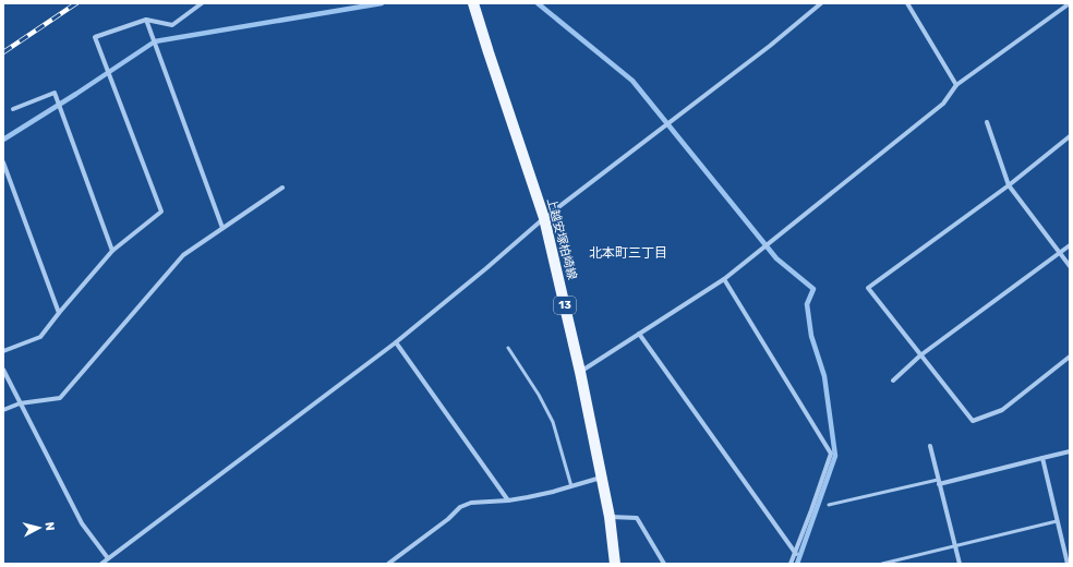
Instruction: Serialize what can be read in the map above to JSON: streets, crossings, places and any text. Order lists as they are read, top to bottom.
{
  "streets": {
    "main road": ["上越安塚柏崎線", "13"]
  },
  "districts": ["北本町三丁目"],
  "north": "right"
}
